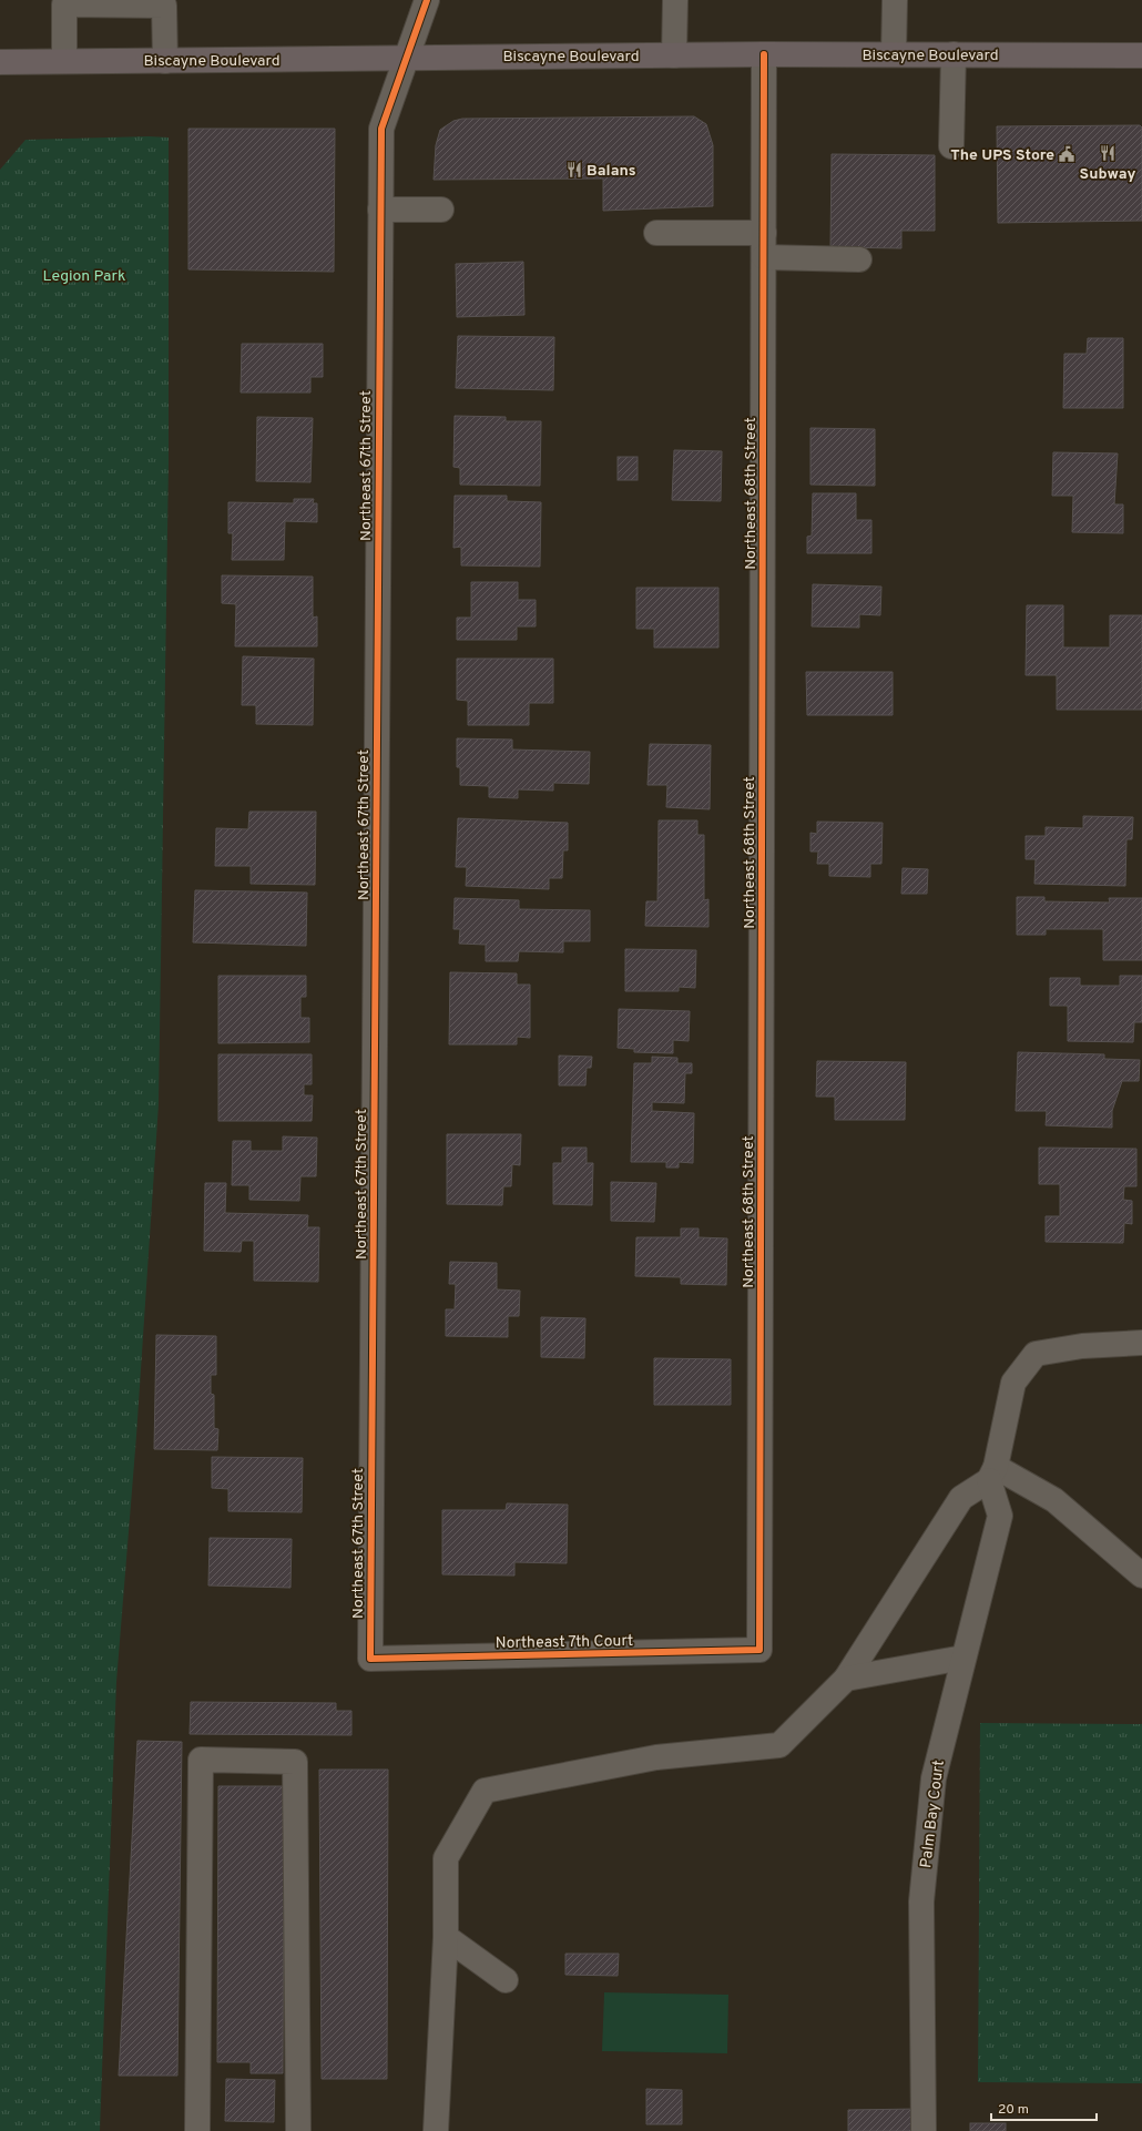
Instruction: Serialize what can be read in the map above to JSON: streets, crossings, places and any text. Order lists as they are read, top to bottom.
{
  "streets": {
    "main road": ["Biscayne Boulevard"],
    "street": [
      "Northeast 67th Street",
      "Northeast 68th Street",
      "Northeast 7th Court",
      "Palm Bay Court"
    ]
  },
  "crossings": [
    ["Biscayne Boulevard", "Northeast 67th Street"],
    ["Biscayne Boulevard", "Northeast 68th Street"],
    ["Northeast 67th Street", "Northeast 7th Court"],
    ["Northeast 68th Street", "Northeast 7th Court"]
  ],
  "parks": ["Legion Park"],
  "places": {
    "restaurant": ["Subway", "Balans"],
    "public building": ["The UPS Store"]
  },
  "scale_bar": "20 m"
}
